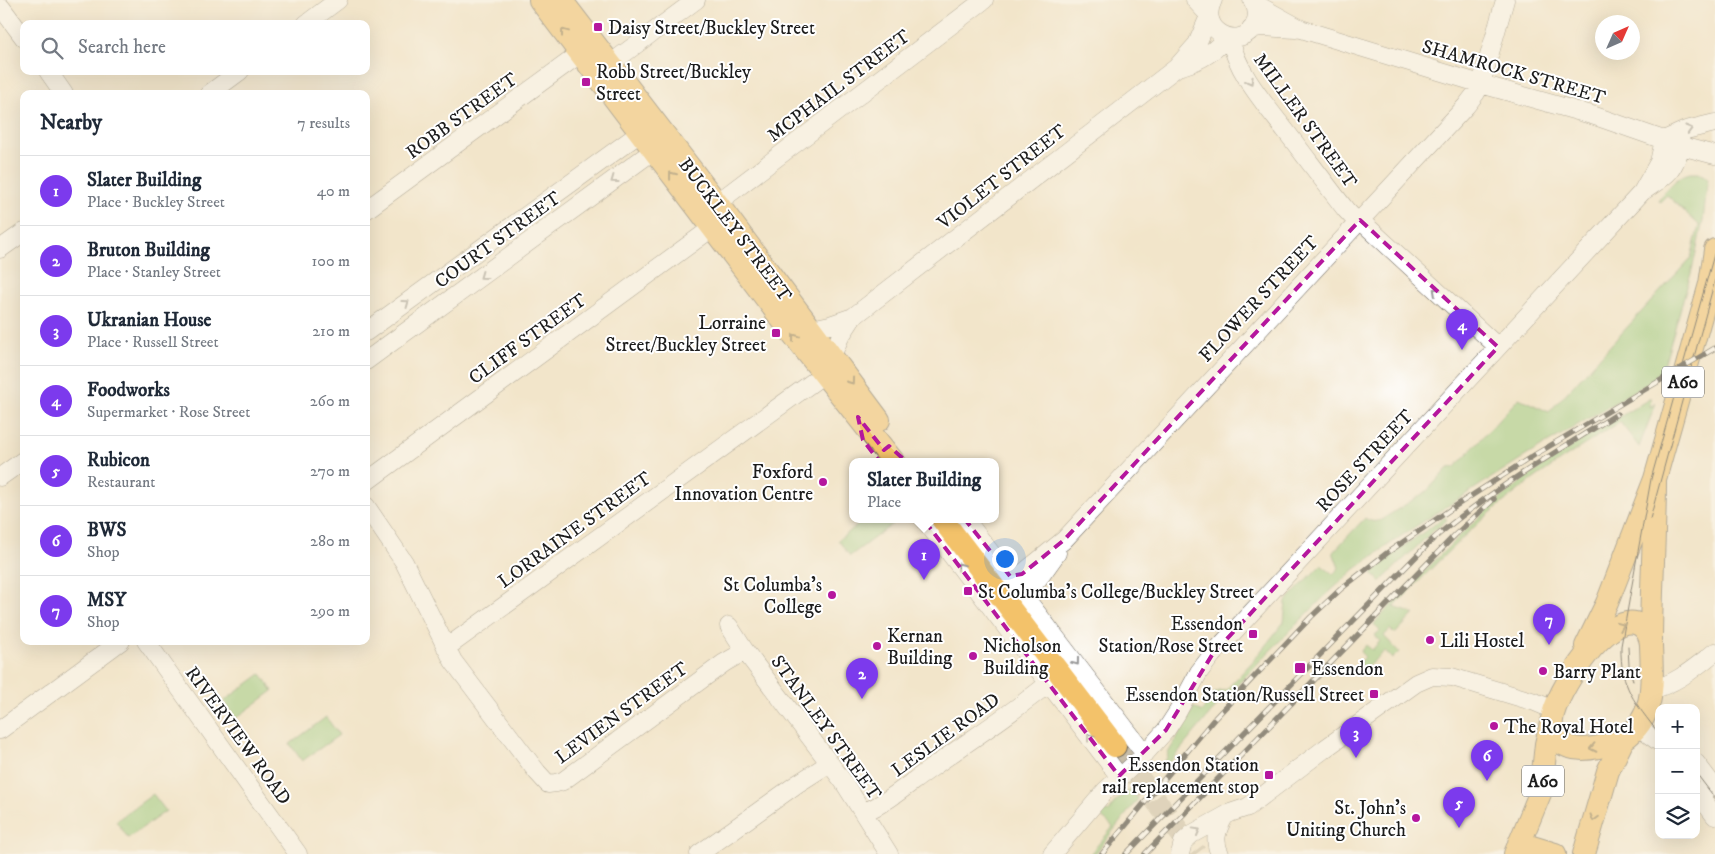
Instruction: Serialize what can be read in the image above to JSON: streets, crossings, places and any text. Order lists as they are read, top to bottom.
{
  "streets": {
    "main road": ["BUCKLEY STREET", "A60"],
    "street": [
      "SHAMROCK STREET",
      "MCPHAIL STREET",
      "ROBB STREET",
      "MILLER STREET",
      "VIOLET STREET",
      "COURT STREET",
      "FLOWER STREET",
      "CLIFF STREET",
      "ROSE STREET",
      "LORRAINE STREET",
      "LEVIEN STREET",
      "STANLEY STREET",
      "LESLIE ROAD",
      "RIVERVIEW ROAD"
    ]
  },
  "crossings": [
    ["SHAMROCK STREET", "MILLER STREET"],
    ["SHAMROCK STREET", "VIOLET STREET"],
    ["SHAMROCK STREET", "FLOWER STREET"],
    ["SHAMROCK STREET", "ROSE STREET"],
    ["MCPHAIL STREET", "BUCKLEY STREET"],
    ["MCPHAIL STREET", "CLIFF STREET"],
    ["ROBB STREET", "BUCKLEY STREET"],
    ["MILLER STREET", "VIOLET STREET"],
    ["MILLER STREET", "FLOWER STREET"],
    ["MILLER STREET", "ROSE STREET"],
    ["VIOLET STREET", "BUCKLEY STREET"],
    ["VIOLET STREET", "LORRAINE STREET"],
    ["BUCKLEY STREET", "COURT STREET"],
    ["BUCKLEY STREET", "CLIFF STREET"],
    ["BUCKLEY STREET", "LORRAINE STREET"],
    ["LORRAINE STREET", "LEVIEN STREET"],
    ["LEVIEN STREET", "STANLEY STREET"],
    ["STANLEY STREET", "LESLIE ROAD"]
  ],
  "places": {
    "transit": [
      "Daisy Street/Buckley Street",
      "Robb Street/Buckley Street",
      "Lorraine Street/Buckley Street",
      "St Columba's College/Buckley Street",
      "Essendon Station/Rose Street",
      "Essendon",
      "Essendon Station/Russell Street",
      "Essendon Station rail replacement stop"
    ],
    "other": [
      "Foxford Innovation Centre",
      "St Columba's College",
      "Lili Hostel",
      "Kernan Building",
      "Nicholson Building",
      "Barry Plant",
      "The Royal Hotel",
      "St. John's Uniting Church"
    ]
  },
  "north": "top right",
  "page": {
    "search": "Search here",
    "heading": ["Nearby", "7 results"],
    "list": [
      {
        "mark": "1",
        "name": "Slater Building",
        "note": "Place · Buckley Street",
        "value": "40 m"
      },
      {
        "mark": "2",
        "name": "Bruton Building",
        "note": "Place · Stanley Street",
        "value": "100 m"
      },
      {
        "mark": "3",
        "name": "Ukranian House",
        "note": "Place · Russell Street",
        "value": "210 m"
      },
      {
        "mark": "4",
        "name": "Foodworks",
        "note": "Supermarket · Rose Street",
        "value": "260 m"
      },
      {
        "mark": "5",
        "name": "Rubicon",
        "note": "Restaurant",
        "value": "270 m"
      },
      {
        "mark": "6",
        "name": "BWS",
        "note": "Shop",
        "value": "280 m"
      },
      {
        "mark": "7",
        "name": "MSY",
        "note": "Shop",
        "value": "290 m"
      }
    ],
    "pins": [
      "4",
      "1",
      "7",
      "2",
      "3",
      "6",
      "5"
    ],
    "popup": ["Slater Building", "Place"],
    "map_buttons": ["+", "−"]
  }
}
